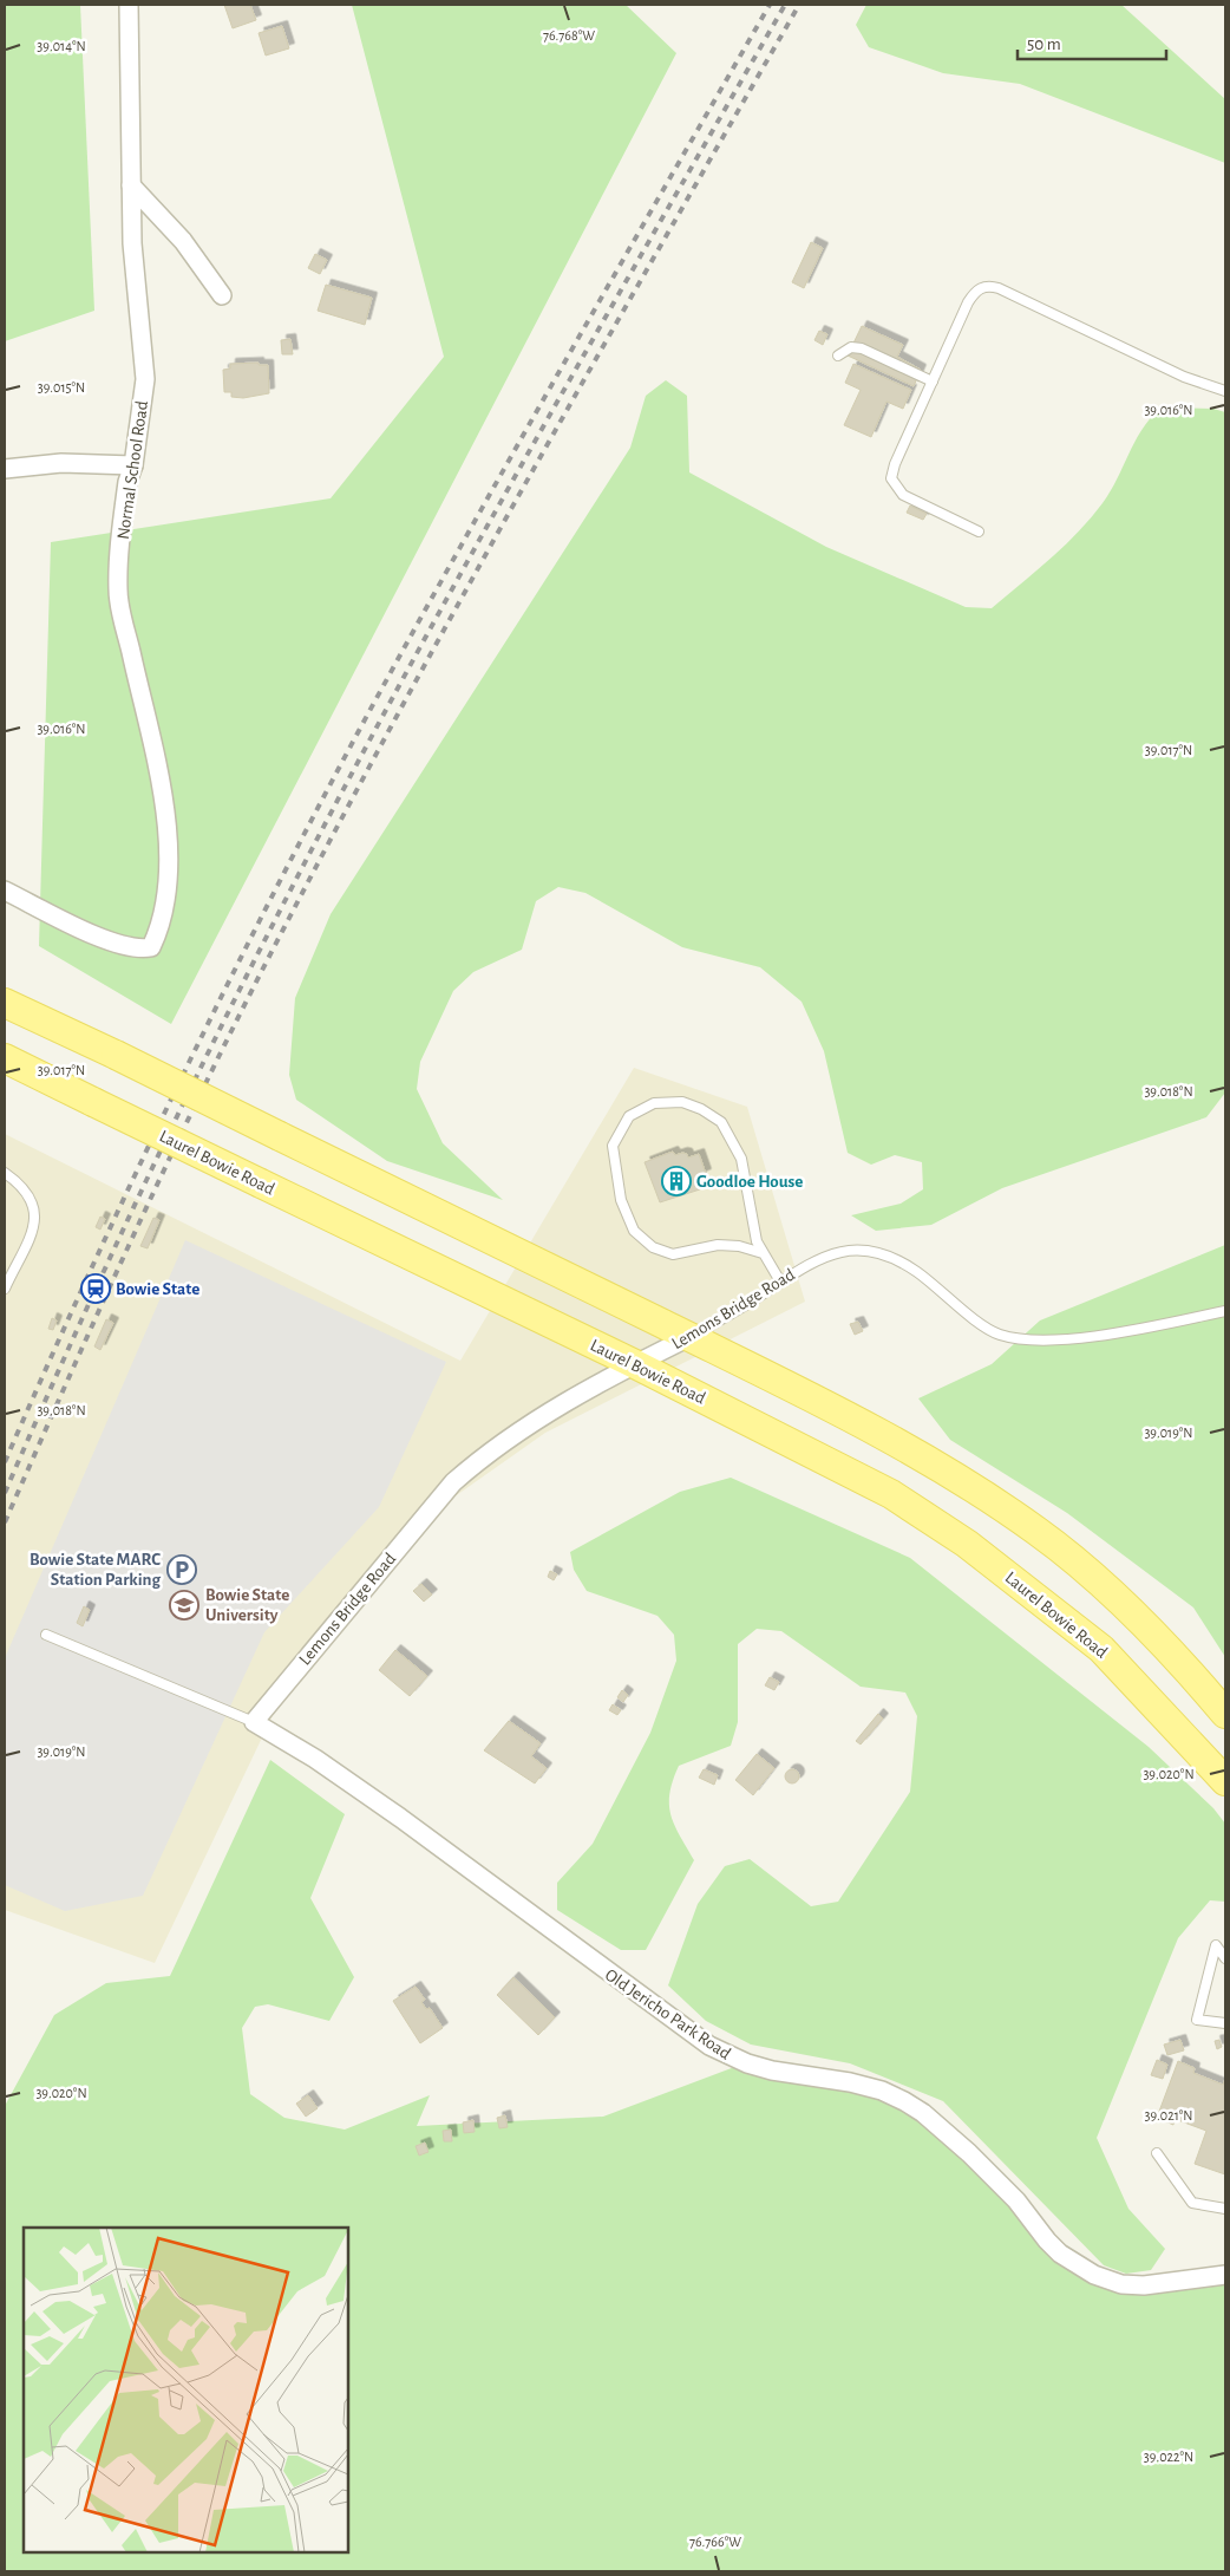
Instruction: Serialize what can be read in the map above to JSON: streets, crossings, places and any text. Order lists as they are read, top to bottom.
{
  "streets": {
    "main road": ["Laurel Bowie Road"],
    "street": ["Normal School Road", "Lemons Bridge Road", "Old Jericho Park Road"]
  },
  "crossings": [
    ["Laurel Bowie Road", "Lemons Bridge Road"],
    ["Lemons Bridge Road", "Old Jericho Park Road"]
  ],
  "places": {
    "building": ["Goodloe House"],
    "station": ["Bowie State"],
    "parking": ["Bowie State MARC Station Parking"],
    "school or university": ["Bowie State University"]
  },
  "scale_bar": "50 m",
  "coordinates": [
    "76.768°W",
    "39.014°N",
    "39.015°N",
    "39.016°N",
    "39.017°N",
    "39.018°N",
    "39.019°N",
    "39.020°N",
    "39.021°N",
    "39.022°N",
    "76.766°W"
  ]
}
